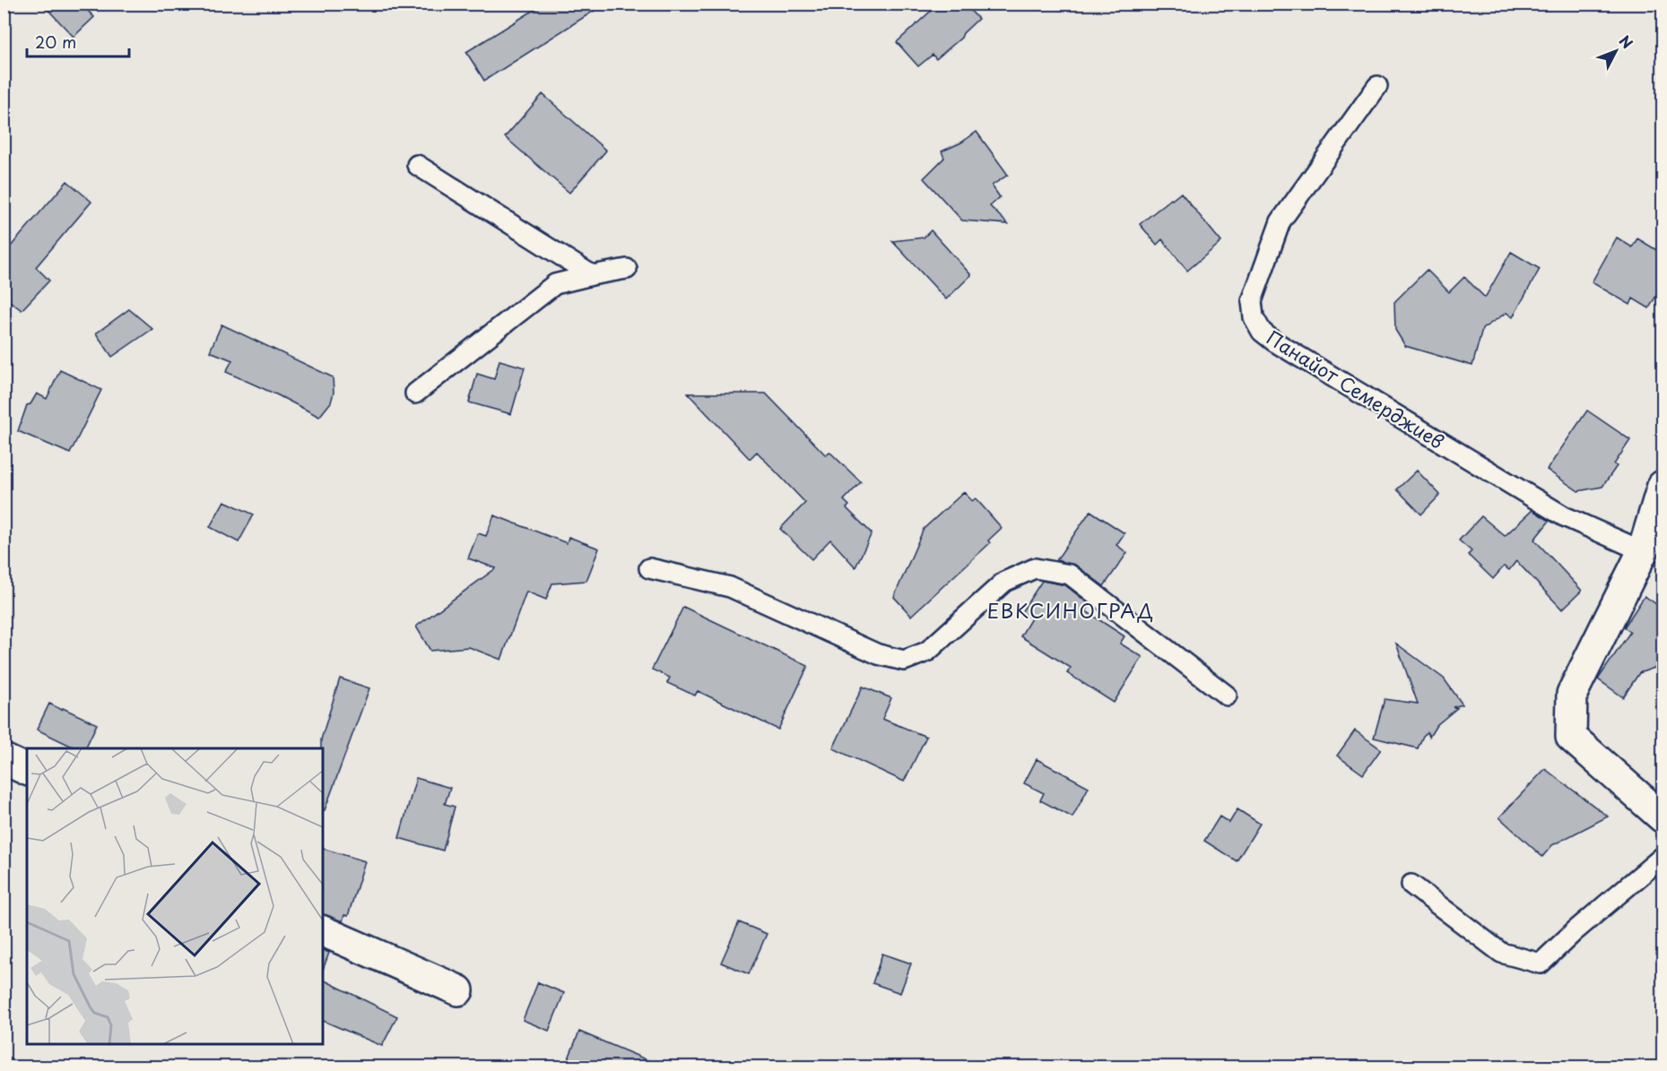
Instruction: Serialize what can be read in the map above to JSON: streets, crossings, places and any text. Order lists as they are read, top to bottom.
{
  "streets": {
    "lane": ["Панайот Семерджиев"]
  },
  "districts": ["ЕВКСИНОГРАД"],
  "scale_bar": "20 m",
  "north": "top right"
}
